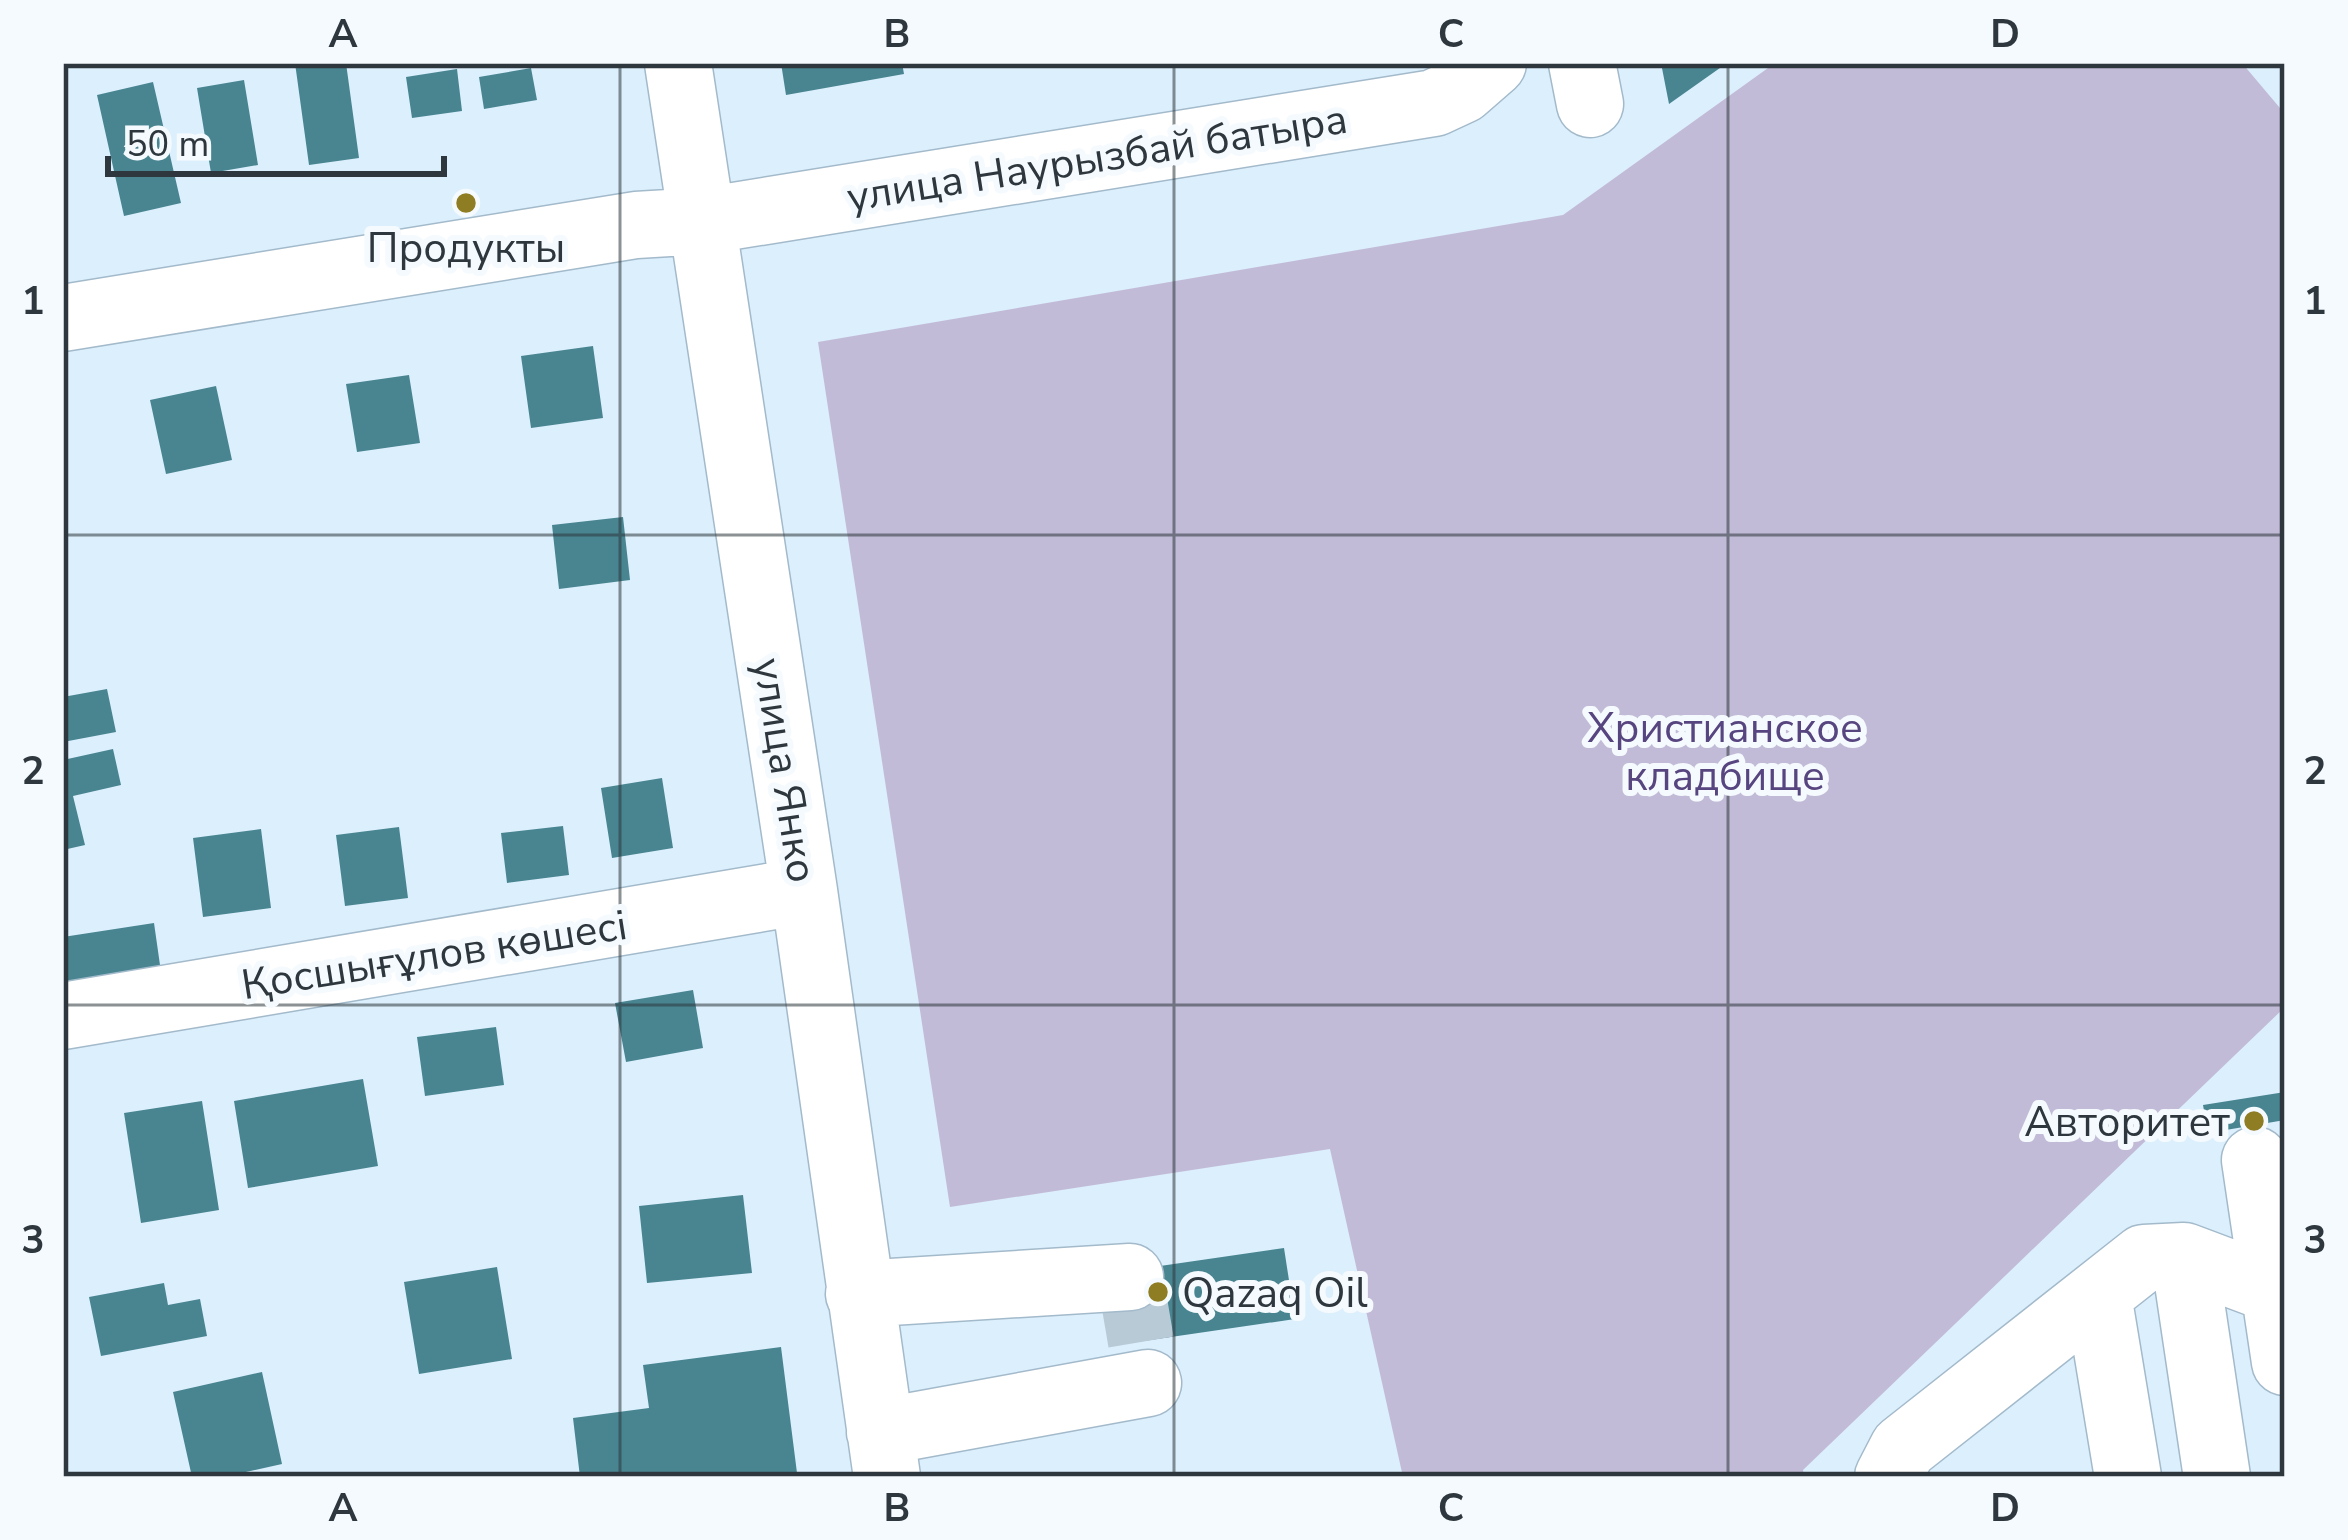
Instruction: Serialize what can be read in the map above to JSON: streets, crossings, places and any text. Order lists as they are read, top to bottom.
{
  "streets": {
    "street": ["улица Наурызбай батыра", "улица Янко", "Қосшығұлов көшесі"]
  },
  "crossings": [
    ["улица Наурызбай батыра", "улица Янко"],
    ["улица Янко", "Қосшығұлов көшесі"]
  ],
  "parks": ["Христианское кладбище"],
  "places": ["Продукты", "Авторитет", "Qazaq Oil"],
  "scale_bar": "50 m",
  "grid": {
    "columns": [
      "A",
      "B",
      "C",
      "D"
    ],
    "rows": ["1", "2", "3"]
  }
}
